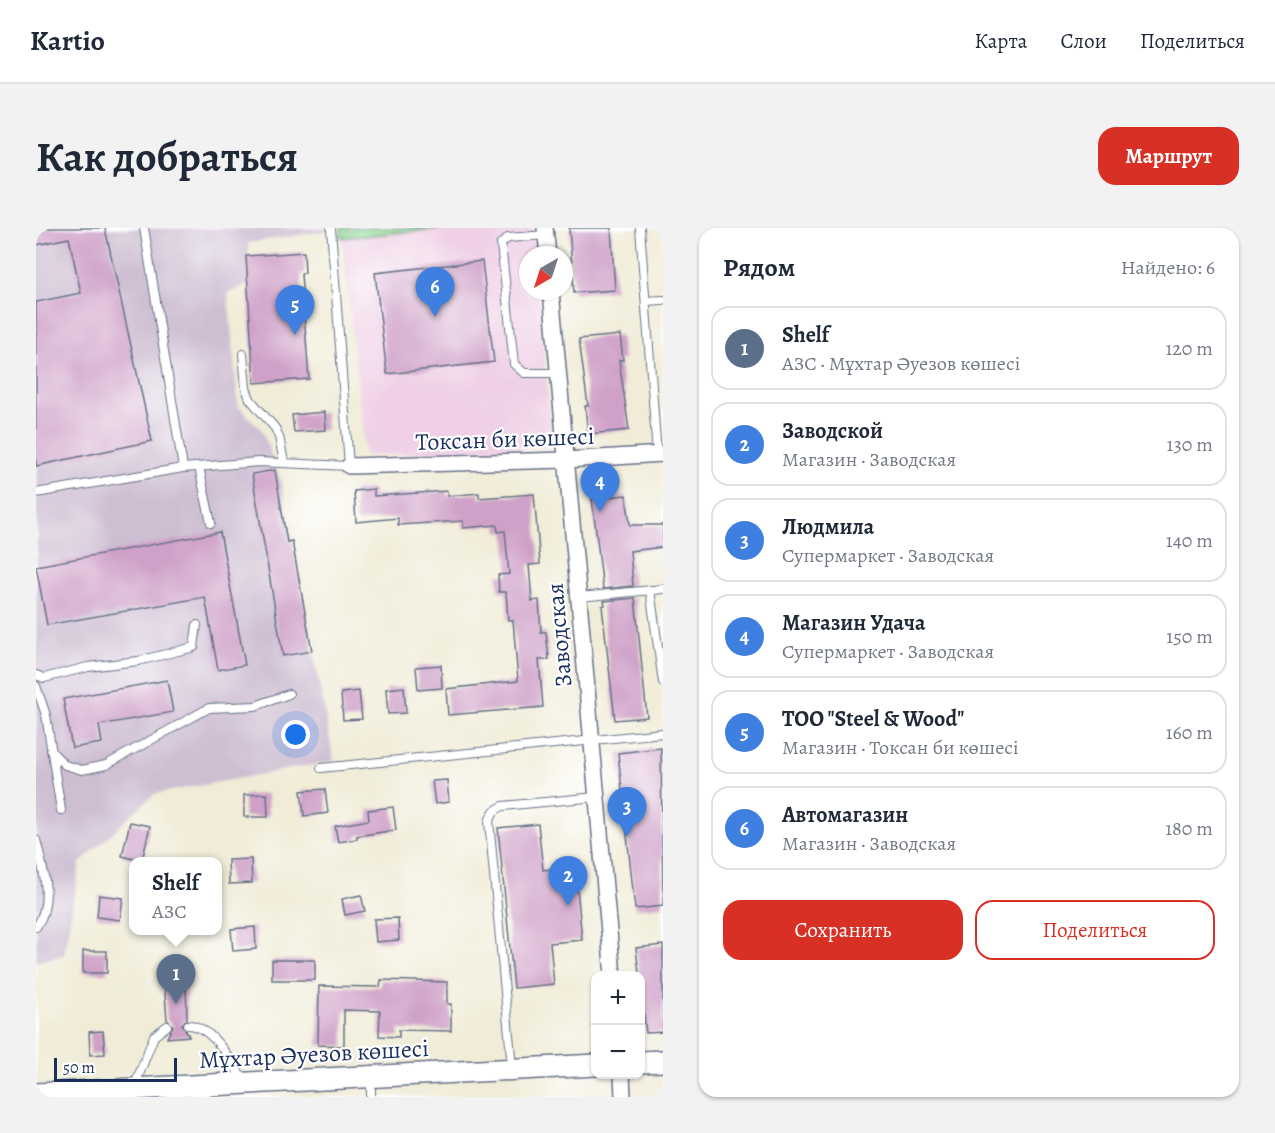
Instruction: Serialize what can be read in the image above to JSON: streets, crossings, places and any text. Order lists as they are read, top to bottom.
{
  "streets": {
    "street": ["Токсан би көшесі", "Заводская", "Мұхтар Әуезов көшесі"]
  },
  "crossings": [
    ["Токсан би көшесі", "Заводская"]
  ],
  "scale_bar": "50 m",
  "north": "bottom left",
  "page": {
    "header": "Kartio",
    "nav": ["Карта", "Слои", "Поделиться"],
    "buttons": [
      "Маршрут",
      ["Сохранить", "Поделиться"]
    ],
    "title": "Как добраться",
    "heading": ["Рядом", "Найдено: 6"],
    "pins": [
      "6",
      "5",
      "4",
      "3",
      "2",
      "1"
    ],
    "list": [
      {
        "mark": "1",
        "name": "Shelf",
        "note": "АЗС · Мұхтар Әуезов көшесі",
        "value": "120 m"
      },
      {
        "mark": "2",
        "name": "Заводской",
        "note": "Магазин · Заводская",
        "value": "130 m"
      },
      {
        "mark": "3",
        "name": "Людмила",
        "note": "Супермаркет · Заводская",
        "value": "140 m"
      },
      {
        "mark": "4",
        "name": "Магазин Удача",
        "note": "Супермаркет · Заводская",
        "value": "150 m"
      },
      {
        "mark": "5",
        "name": "TOO \"Steel & Wood\"",
        "note": "Магазин · Токсан би көшесі",
        "value": "160 m"
      },
      {
        "mark": "6",
        "name": "Автомагазин",
        "note": "Магазин · Заводская",
        "value": "180 m"
      }
    ],
    "popup": ["Shelf", "АЗС"],
    "map_buttons": ["+", "−"],
    "scale": "50 m"
  }
}
